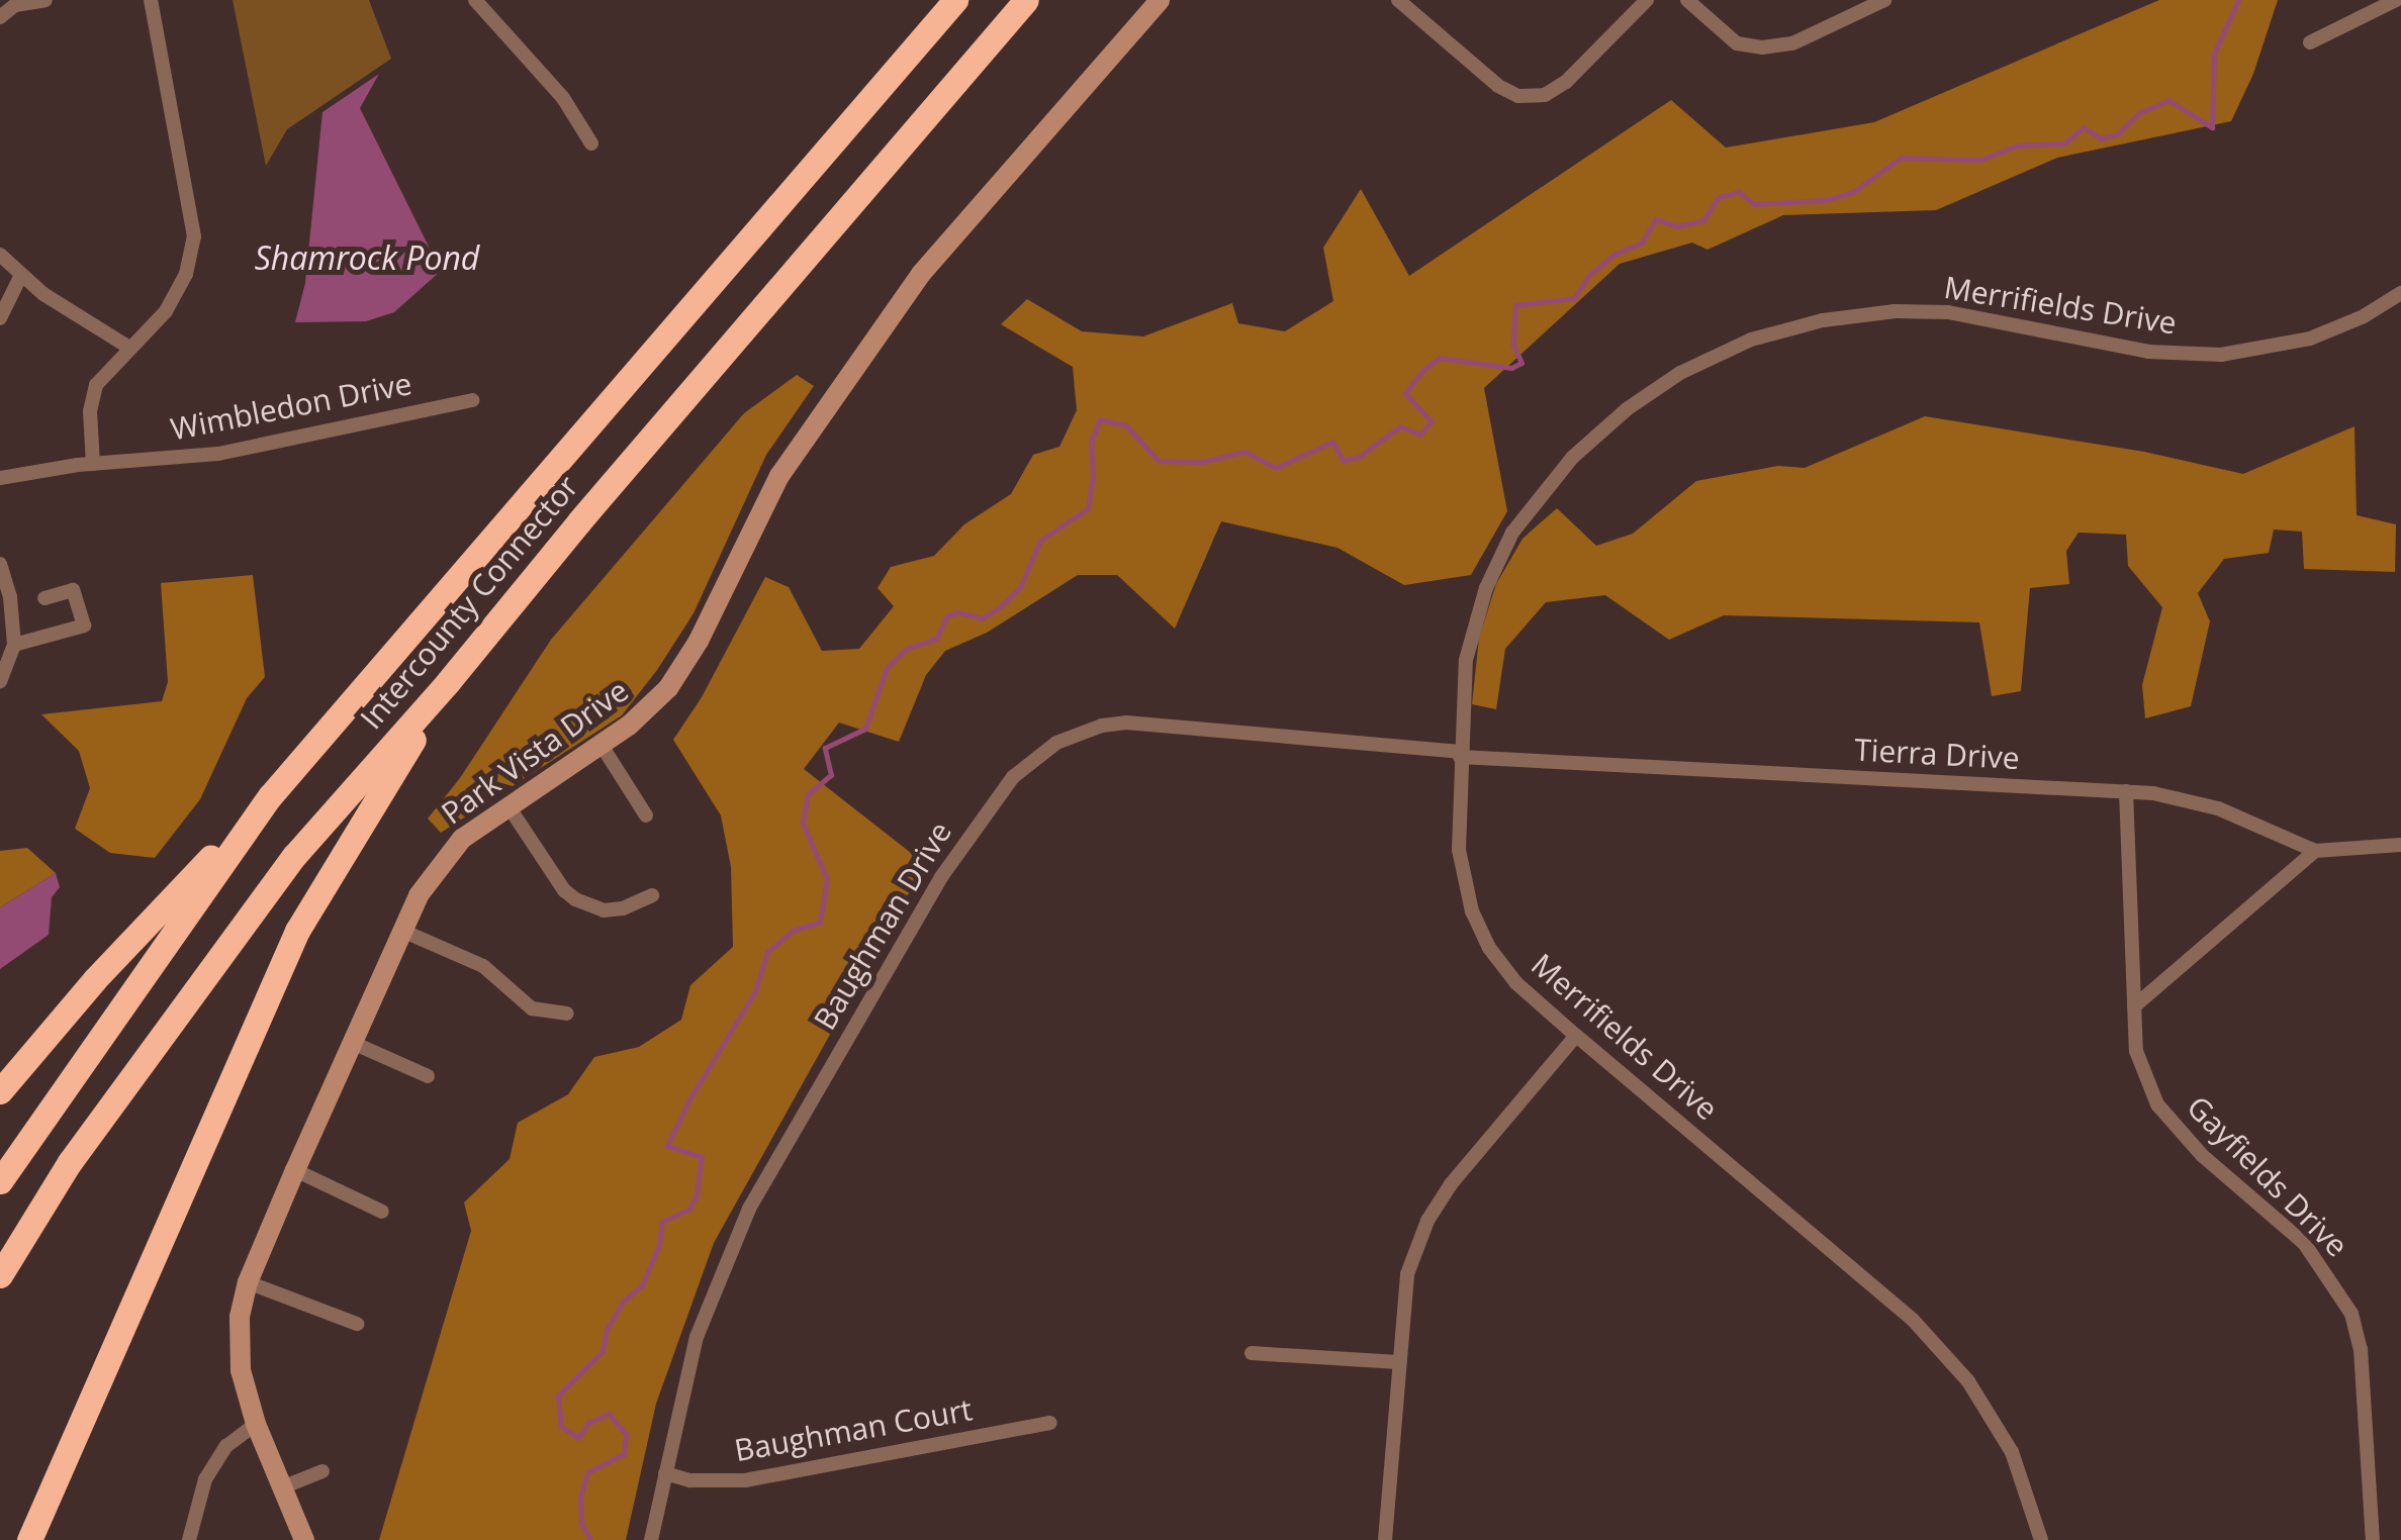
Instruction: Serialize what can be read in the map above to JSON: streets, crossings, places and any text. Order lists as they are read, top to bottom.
{
  "streets": {
    "highway": ["Intercounty Connector"],
    "street": [
      "Merrifields Drive",
      "Wimbledon Drive",
      "Park Vista Drive",
      "Tierra Drive",
      "Baughman Drive",
      "Gayfields Drive",
      "Baughman Court"
    ]
  },
  "crossings": [
    ["Merrifields Drive", "Tierra Drive"],
    ["Merrifields Drive", "Baughman Drive"],
    ["Tierra Drive", "Baughman Drive"],
    ["Tierra Drive", "Gayfields Drive"],
    ["Baughman Drive", "Baughman Court"]
  ],
  "water": ["Shamrock Pond"]
}
